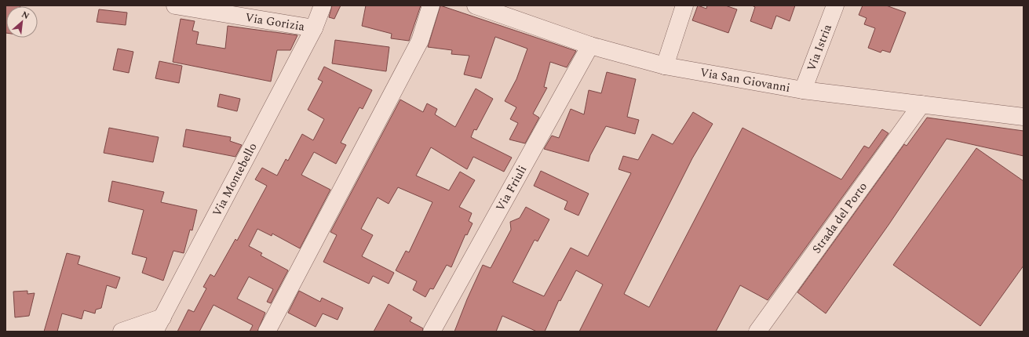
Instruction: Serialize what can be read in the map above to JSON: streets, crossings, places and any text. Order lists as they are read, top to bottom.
{
  "streets": {
    "street": [
      "Via Gorizia",
      "Via Istria",
      "Via San Giovanni",
      "Via Montebello",
      "Via Friuli",
      "Strada del Porto"
    ]
  },
  "crossings": [
    ["Via Gorizia", "Via Montebello"],
    ["Via Istria", "Via San Giovanni"],
    ["Via San Giovanni", "Via Friuli"],
    ["Via San Giovanni", "Strada del Porto"]
  ],
  "north": "top right"
}
